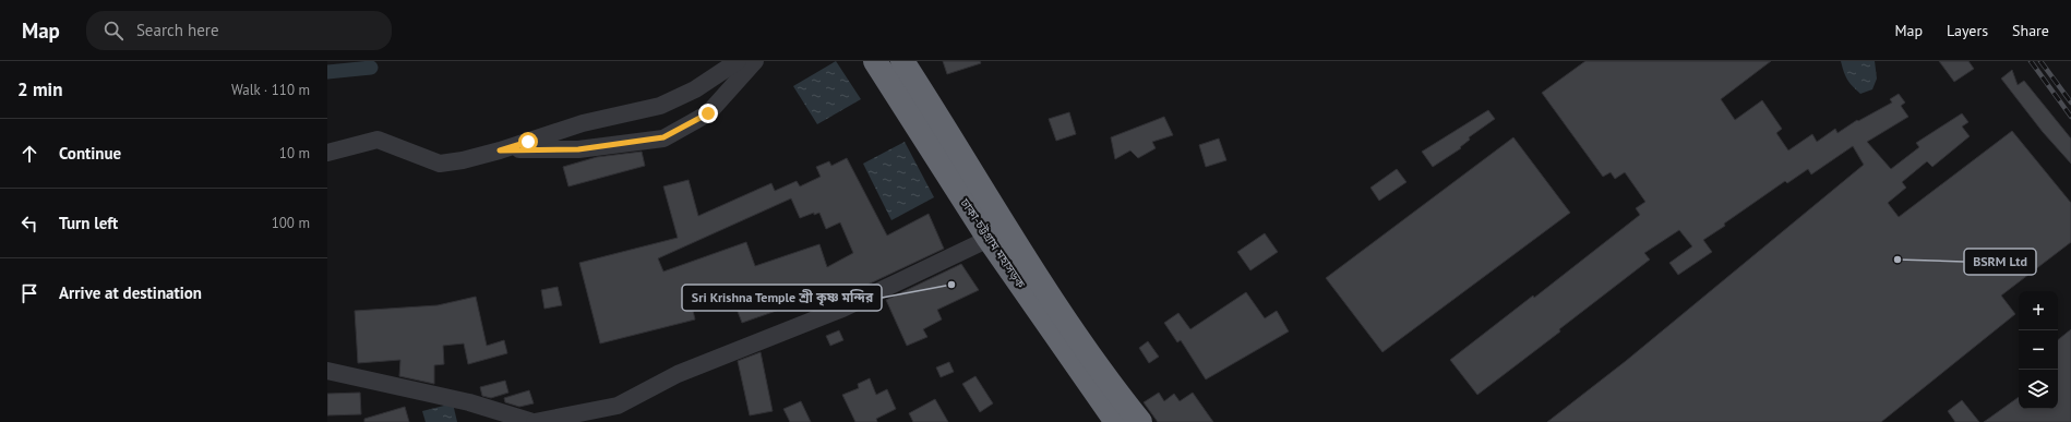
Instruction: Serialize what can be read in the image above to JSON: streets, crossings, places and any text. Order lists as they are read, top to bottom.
{
  "streets": {
    "highway": ["ঢাকা-চট্টগ্রাম মহাসড়ক"]
  },
  "places": ["BSRM Ltd", "Sri Krishna Temple শ্রী কৃষ্ণ মন্দির"],
  "page": {
    "header": "Map",
    "search": "Search here",
    "nav": ["Map", "Layers", "Share"],
    "heading": ["2 min", "Walk · 110 m"],
    "list": [
      ["Continue", "10 m"],
      ["Turn left", "100 m"],
      "Arrive at destination"
    ],
    "map_buttons": ["+", "−"]
  }
}
